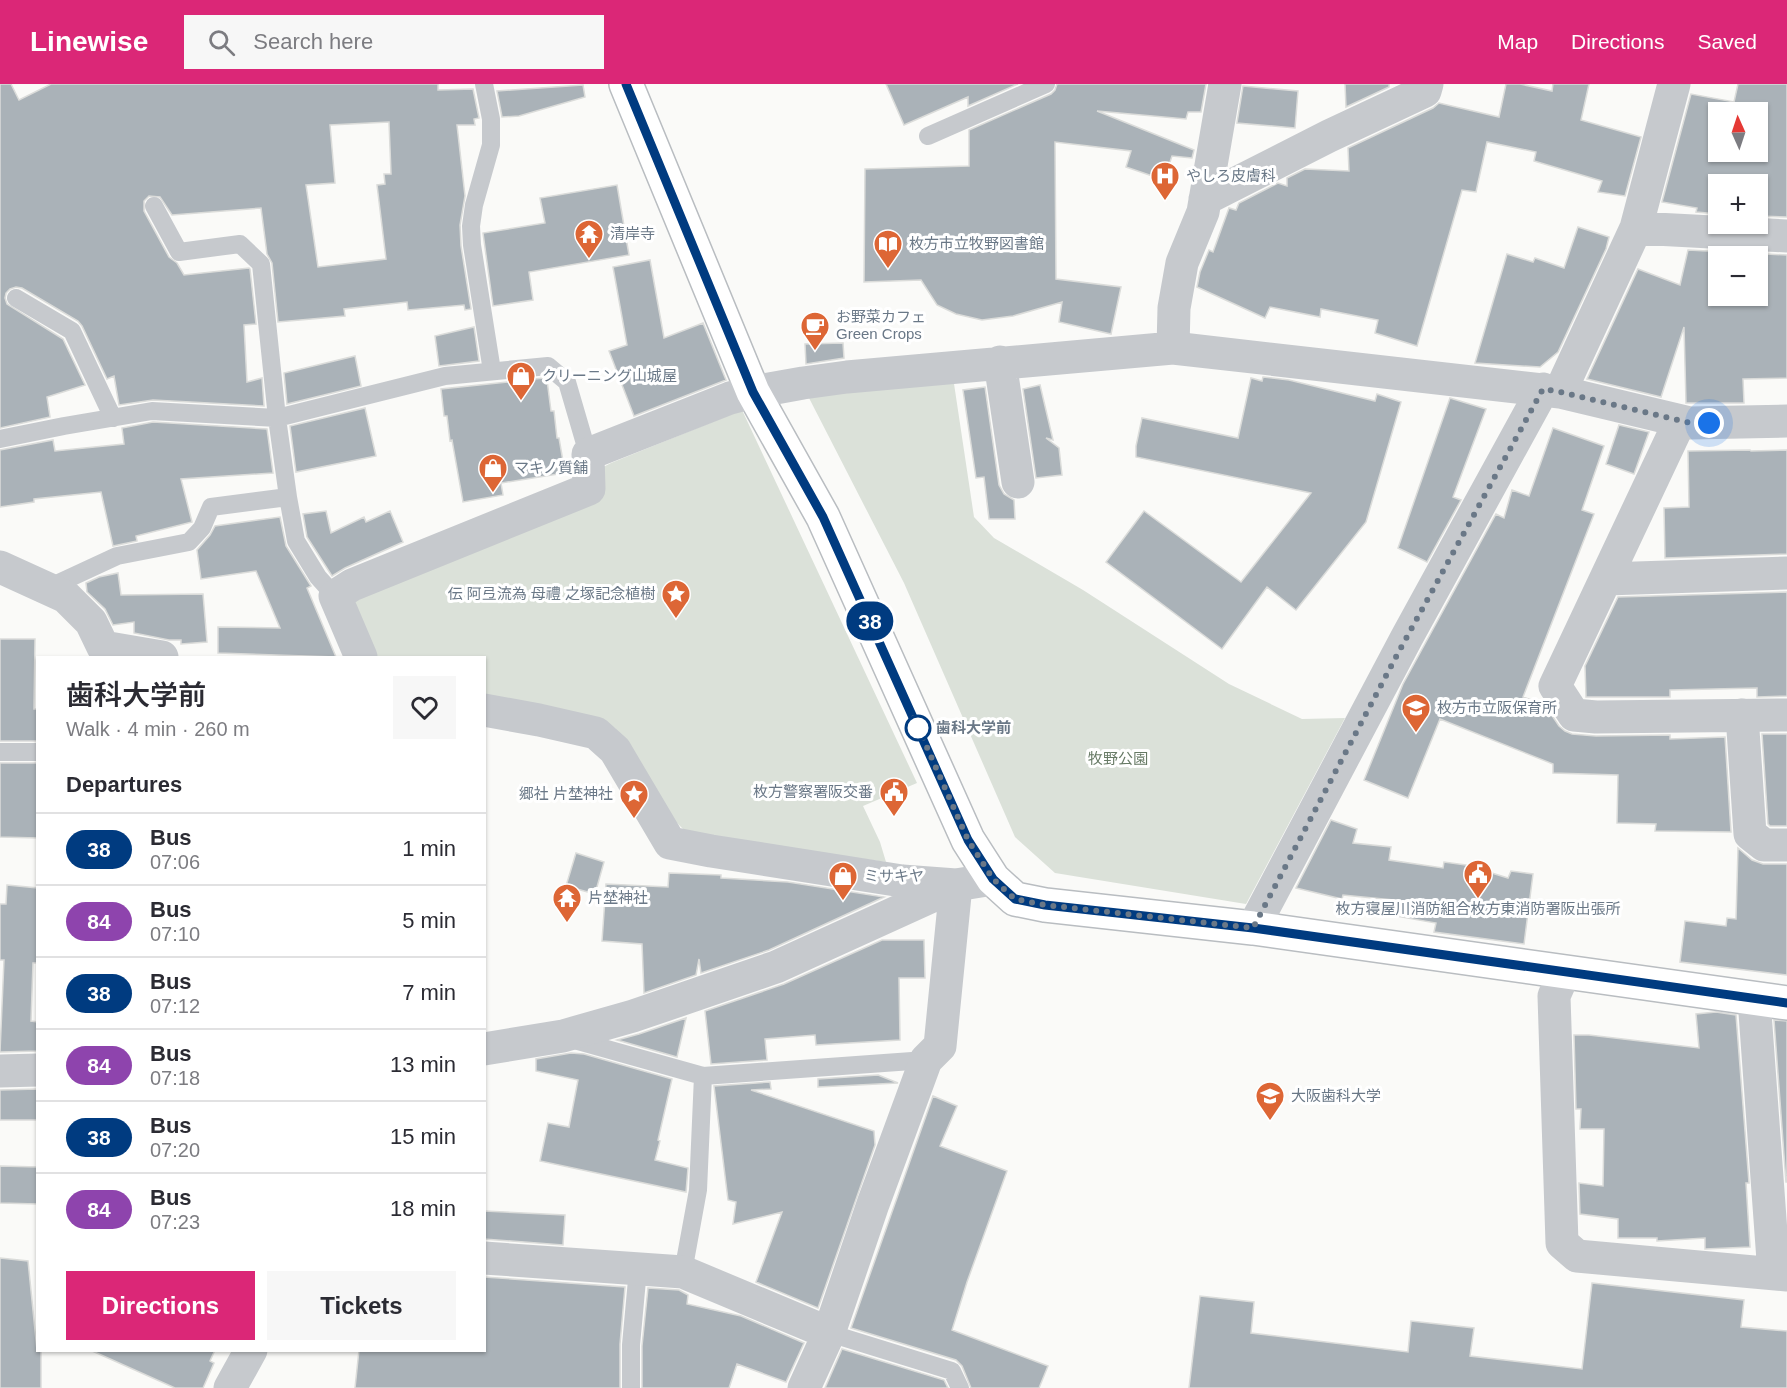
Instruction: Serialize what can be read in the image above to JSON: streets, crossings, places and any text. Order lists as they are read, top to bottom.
{
  "parks": ["牧野公園"],
  "places": {
    "hospital": ["やしろ皮膚科"],
    "temple": ["清岸寺", "片埜神社"],
    "library": ["枚方市立牧野図書館"],
    "cafe": ["お野菜カフェ Green Crops"],
    "shop": ["クリーニング山城屋", "マキノ質舗", "ミサキヤ"],
    "place": ["伝 阿弖流為 母禮 之塚記念植樹", "郷社 片埜神社"],
    "other": ["歯科大学前"],
    "school or university": ["枚方市立阪保育所", "大阪歯科大学"],
    "public building": ["枚方警察署阪交番", "枚方寝屋川消防組合枚方東消防署阪出張所"]
  },
  "lines": ["bus line 38"],
  "north": "top",
  "page": {
    "header": "Linewise",
    "search": "Search here",
    "nav": ["Map", "Directions", "Saved"],
    "on_map": "38",
    "map_buttons": ["+", "−"],
    "heading": [
      ["歯科大学前", "Walk · 4 min · 260 m"],
      "Departures"
    ],
    "list": [
      {
        "mark": "38",
        "name": "Bus",
        "note": "07:06",
        "value": "1 min"
      },
      {
        "mark": "84",
        "name": "Bus",
        "note": "07:10",
        "value": "5 min"
      },
      {
        "mark": "38",
        "name": "Bus",
        "note": "07:12",
        "value": "7 min"
      },
      {
        "mark": "84",
        "name": "Bus",
        "note": "07:18",
        "value": "13 min"
      },
      {
        "mark": "38",
        "name": "Bus",
        "note": "07:20",
        "value": "15 min"
      },
      {
        "mark": "84",
        "name": "Bus",
        "note": "07:23",
        "value": "18 min"
      }
    ],
    "buttons": ["Directions", "Tickets"]
  }
}
